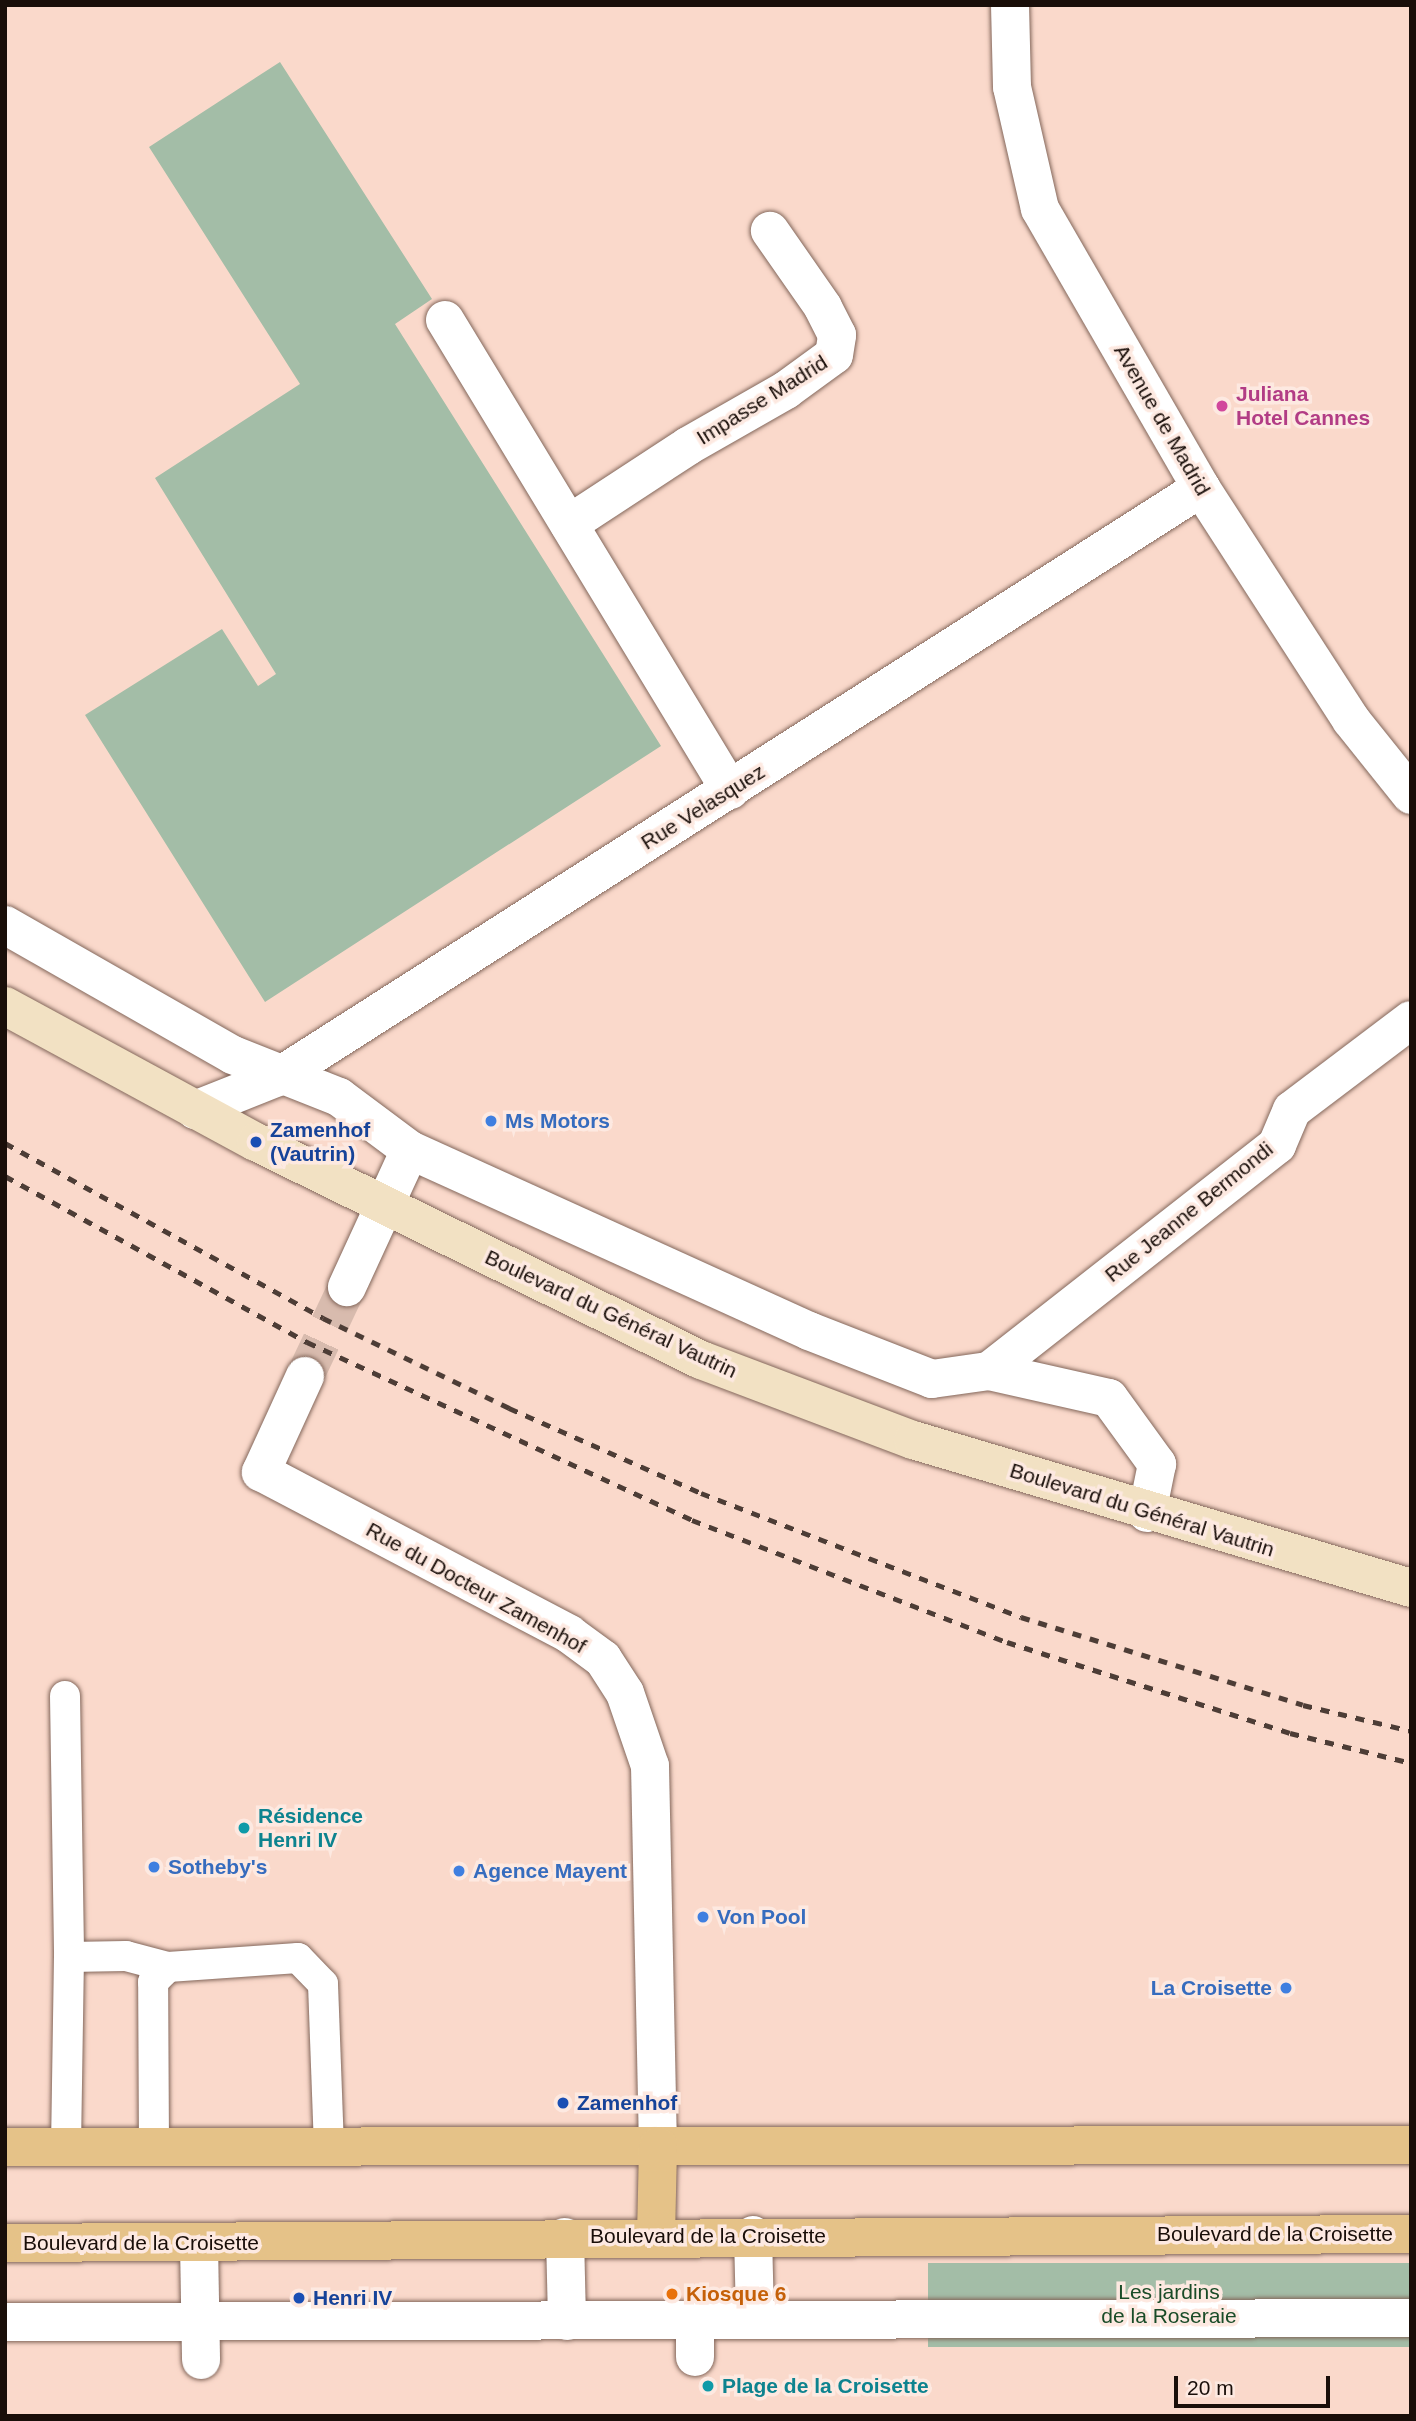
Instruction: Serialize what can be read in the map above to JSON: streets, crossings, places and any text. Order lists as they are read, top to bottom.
{
  "streets": {
    "main road": ["Boulevard du Général Vautrin", "Boulevard de la Croisette"],
    "street": [
      "Impasse Madrid",
      "Avenue de Madrid",
      "Rue Velasquez",
      "Rue Jeanne Bermondi",
      "Rue du Docteur Zamenhof"
    ]
  },
  "crossings": [
    ["Avenue de Madrid", "Rue Velasquez"],
    ["Rue Velasquez", "Boulevard du Général Vautrin"]
  ],
  "parks": ["Les jardins de la Roseraie"],
  "places": [
    "Juliana Hotel Cannes",
    "Ms Motors",
    "Zamenhof (Vautrin)",
    "Résidence Henri IV",
    "Sotheby's",
    "Agence Mayent",
    "Von Pool",
    "La Croisette",
    "Zamenhof",
    "Kiosque 6",
    "Henri IV",
    "Plage de la Croisette"
  ],
  "scale_bar": "20 m"
}
